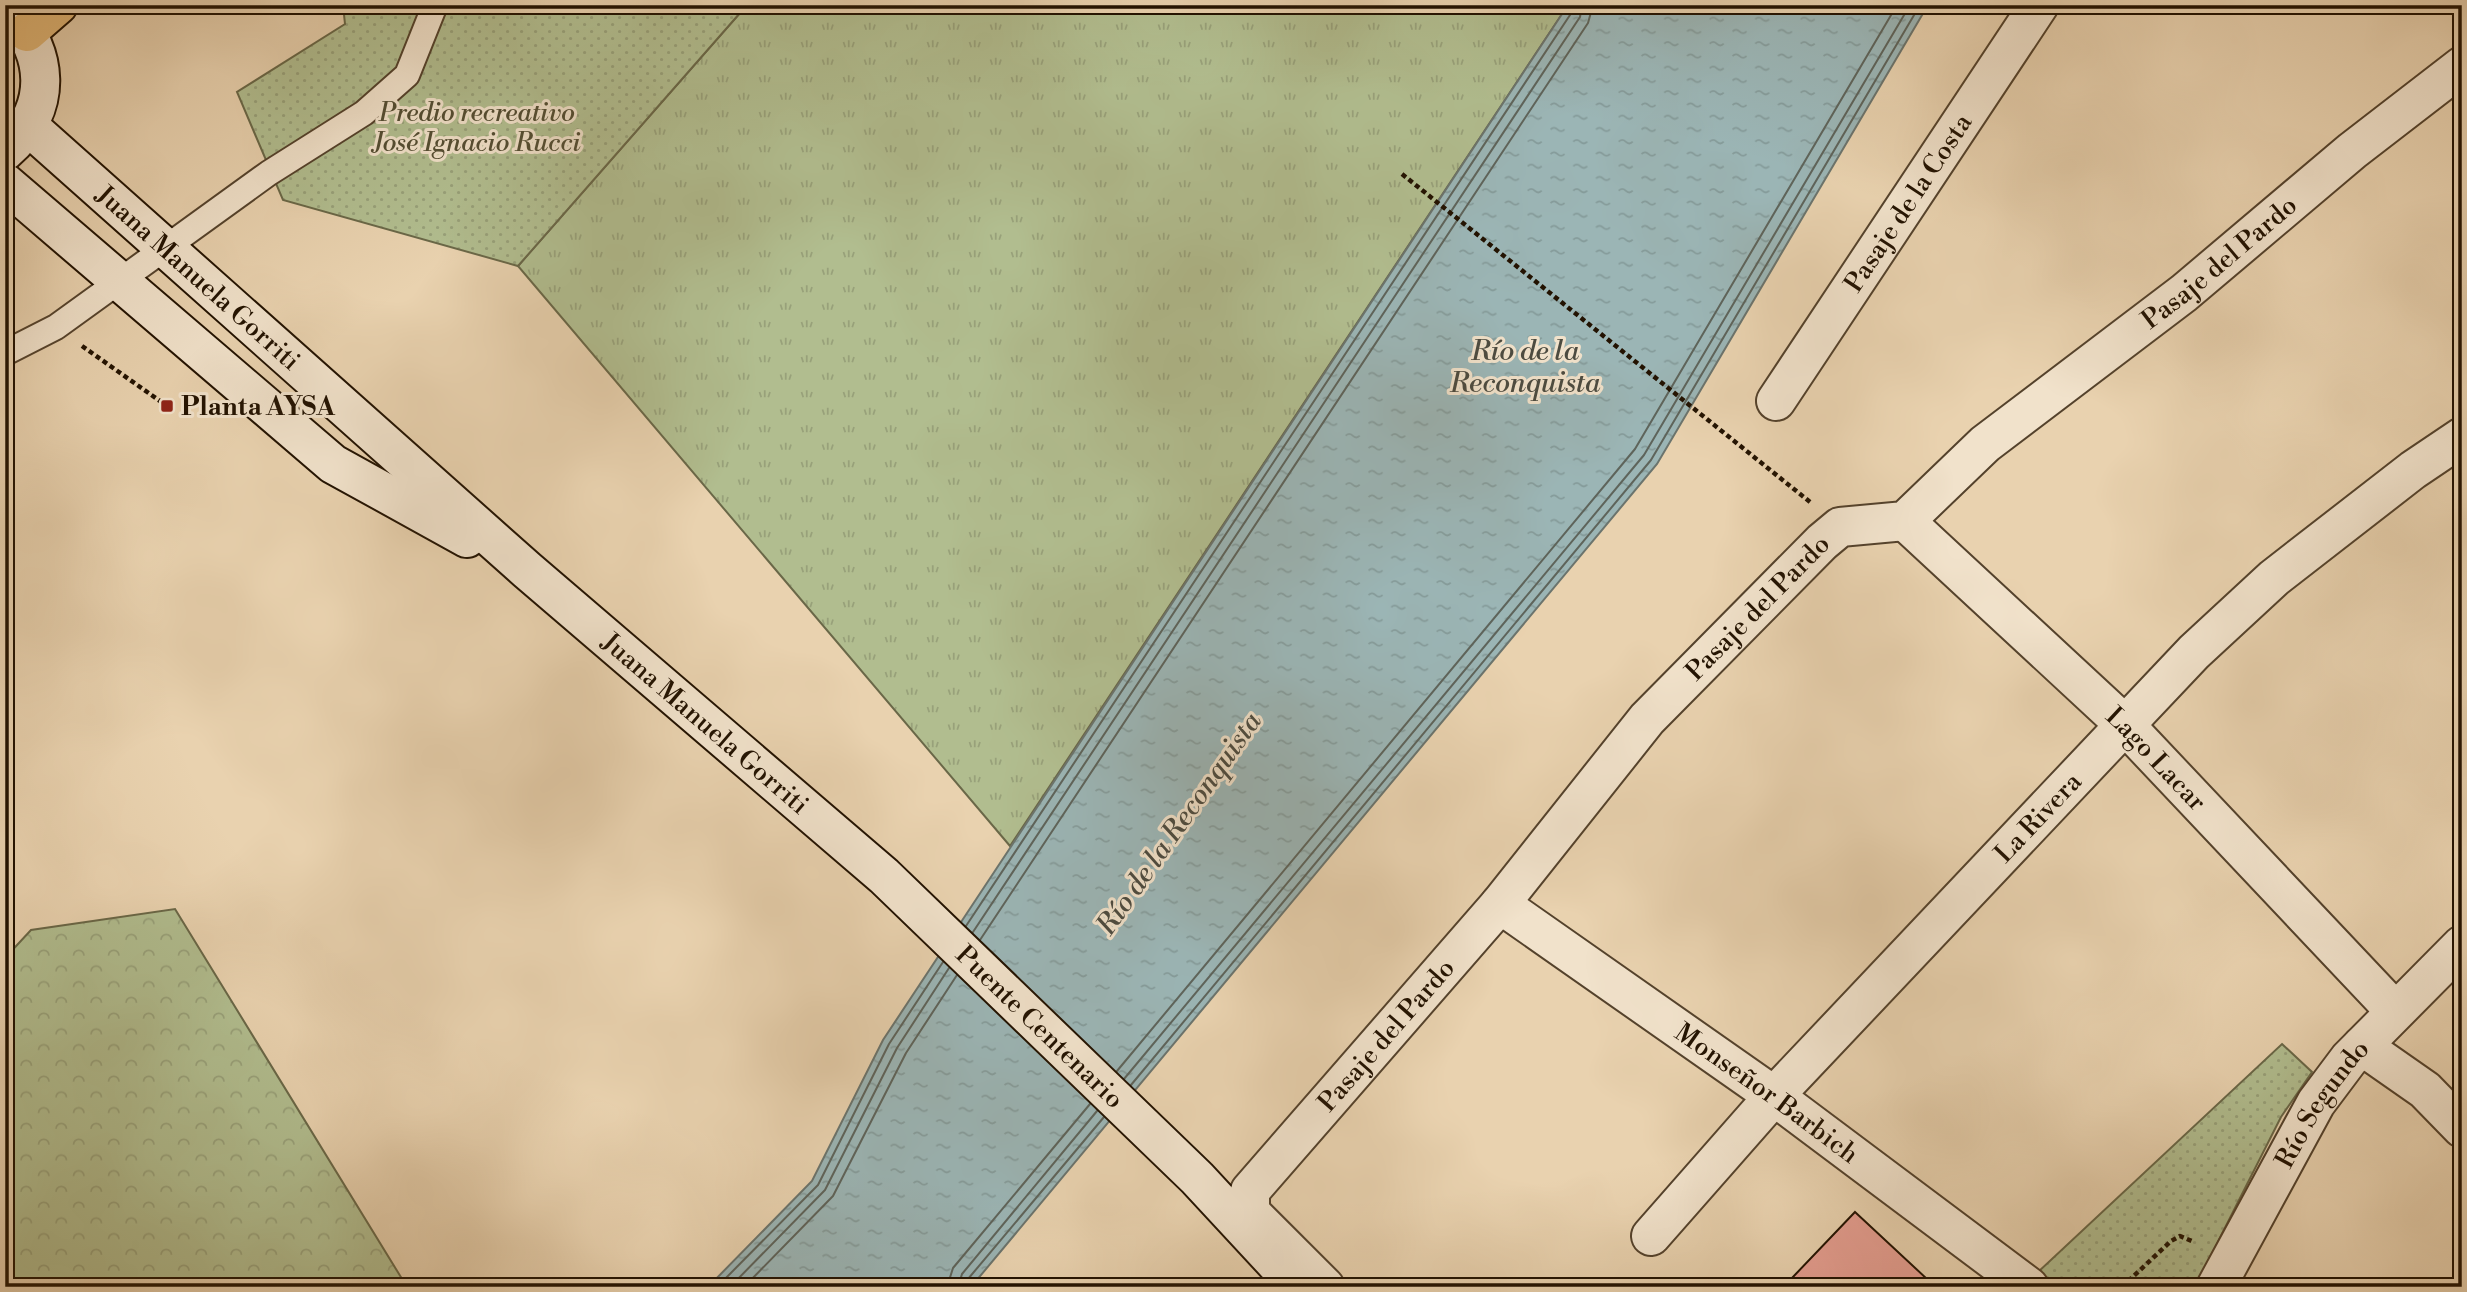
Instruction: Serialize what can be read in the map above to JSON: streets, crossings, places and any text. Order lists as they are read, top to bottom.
{
  "streets": {
    "street": [
      "Pasaje de la Costa",
      "Pasaje del Pardo",
      "Juana Manuela Gorriti",
      "Lago Lacar",
      "La Rivera",
      "Puente Centenario",
      "Monseñor Barbich",
      "Río Segundo"
    ]
  },
  "crossings": [
    ["Pasaje del Pardo", "Lago Lacar"],
    ["Pasaje del Pardo", "Monseñor Barbich"],
    ["Juana Manuela Gorriti", "Puente Centenario"],
    ["Lago Lacar", "La Rivera"],
    ["Lago Lacar", "Río Segundo"],
    ["La Rivera", "Monseñor Barbich"]
  ],
  "water": ["Río de la Reconquista"],
  "parks": ["Predio recreativo José Ignacio Rucci"],
  "places": {
    "transit": ["Planta AYSA"]
  }
}
